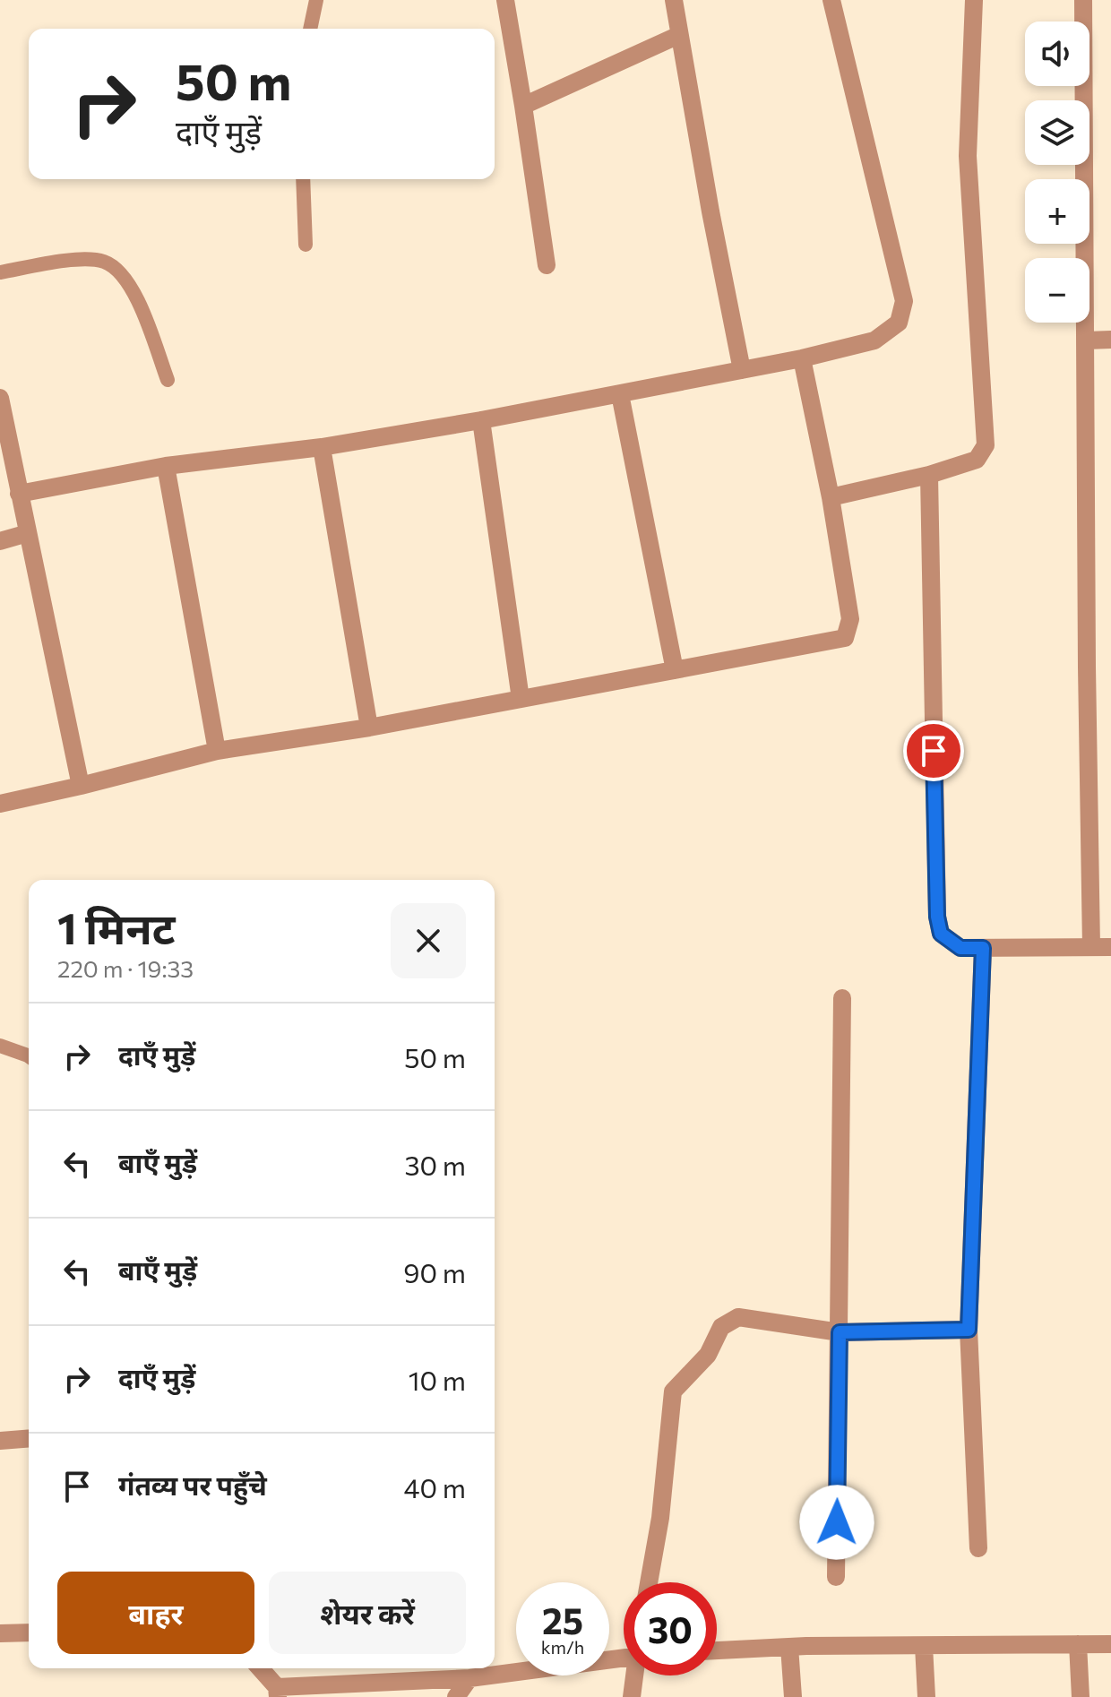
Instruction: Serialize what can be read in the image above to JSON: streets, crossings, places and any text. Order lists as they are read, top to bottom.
{
  "page": {
    "map_buttons": ["+", "−"],
    "turn": ["50 m", "दाएँ मुड़ें"],
    "heading": ["1 मिनट", "220 m · 19:33"],
    "list": [
      {
        "name": "दाएँ मुड़ें",
        "value": "50 m"
      },
      {
        "name": "बाएँ मुड़ें",
        "value": "30 m"
      },
      {
        "name": "बाएँ मुड़ें",
        "value": "90 m"
      },
      {
        "name": "दाएँ मुड़ें",
        "value": "10 m"
      },
      {
        "name": "गंतव्य पर पहुँचे",
        "value": "40 m"
      }
    ],
    "buttons": ["बाहर", "शेयर करें"],
    "speed": "25 km/h",
    "limit": "30"
  }
}
